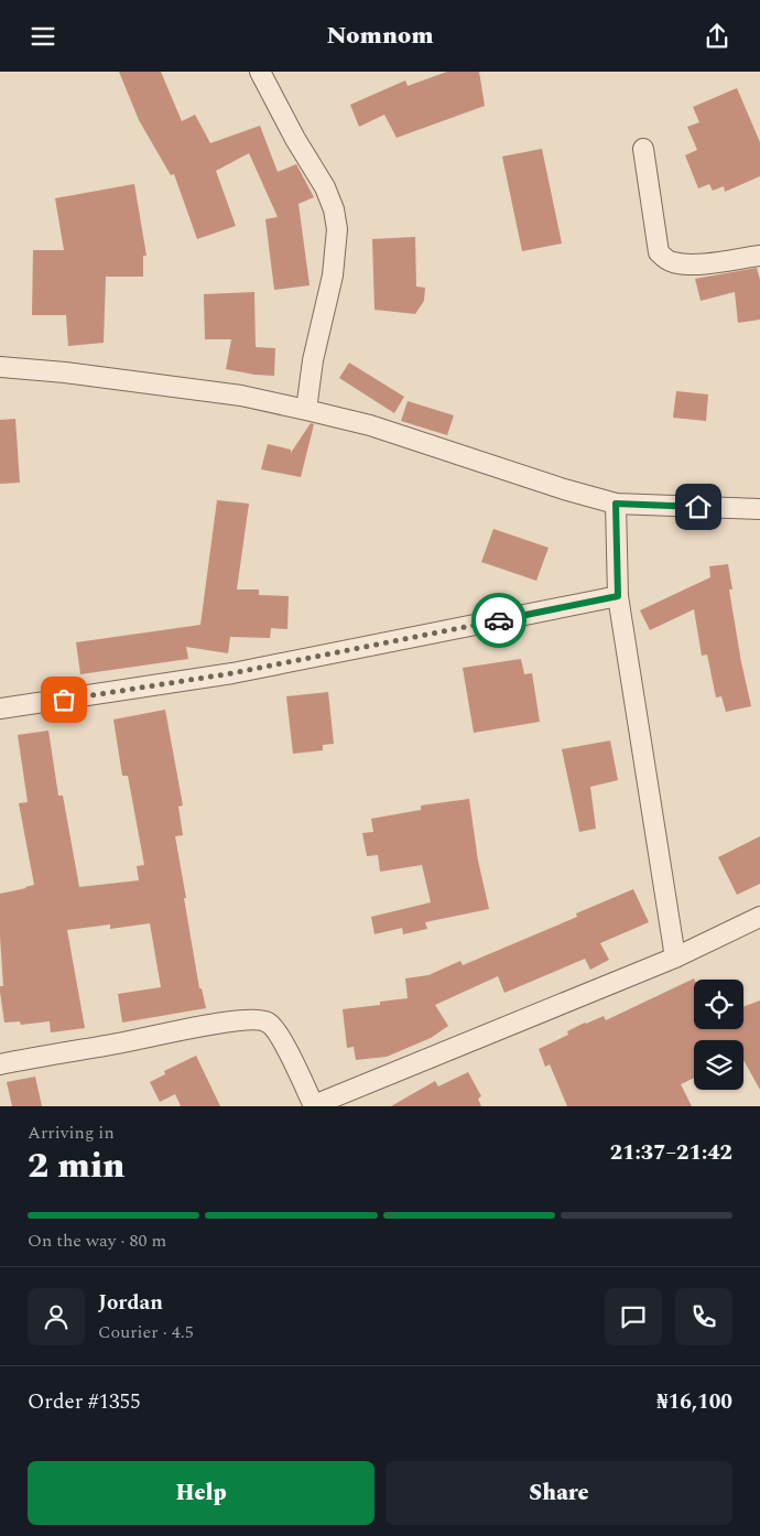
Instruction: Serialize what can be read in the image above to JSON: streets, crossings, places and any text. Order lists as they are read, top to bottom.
{
  "page": {
    "header": "Nomnom",
    "heading": ["2 min", "Arriving in", "21:37–21:42"],
    "panel": [
      "Jordan",
      "Courier · 4.5",
      "Order #1355",
      "₦16,100"
    ],
    "bar": "On the way · 80 m",
    "buttons": ["Help", "Share"]
  }
}
